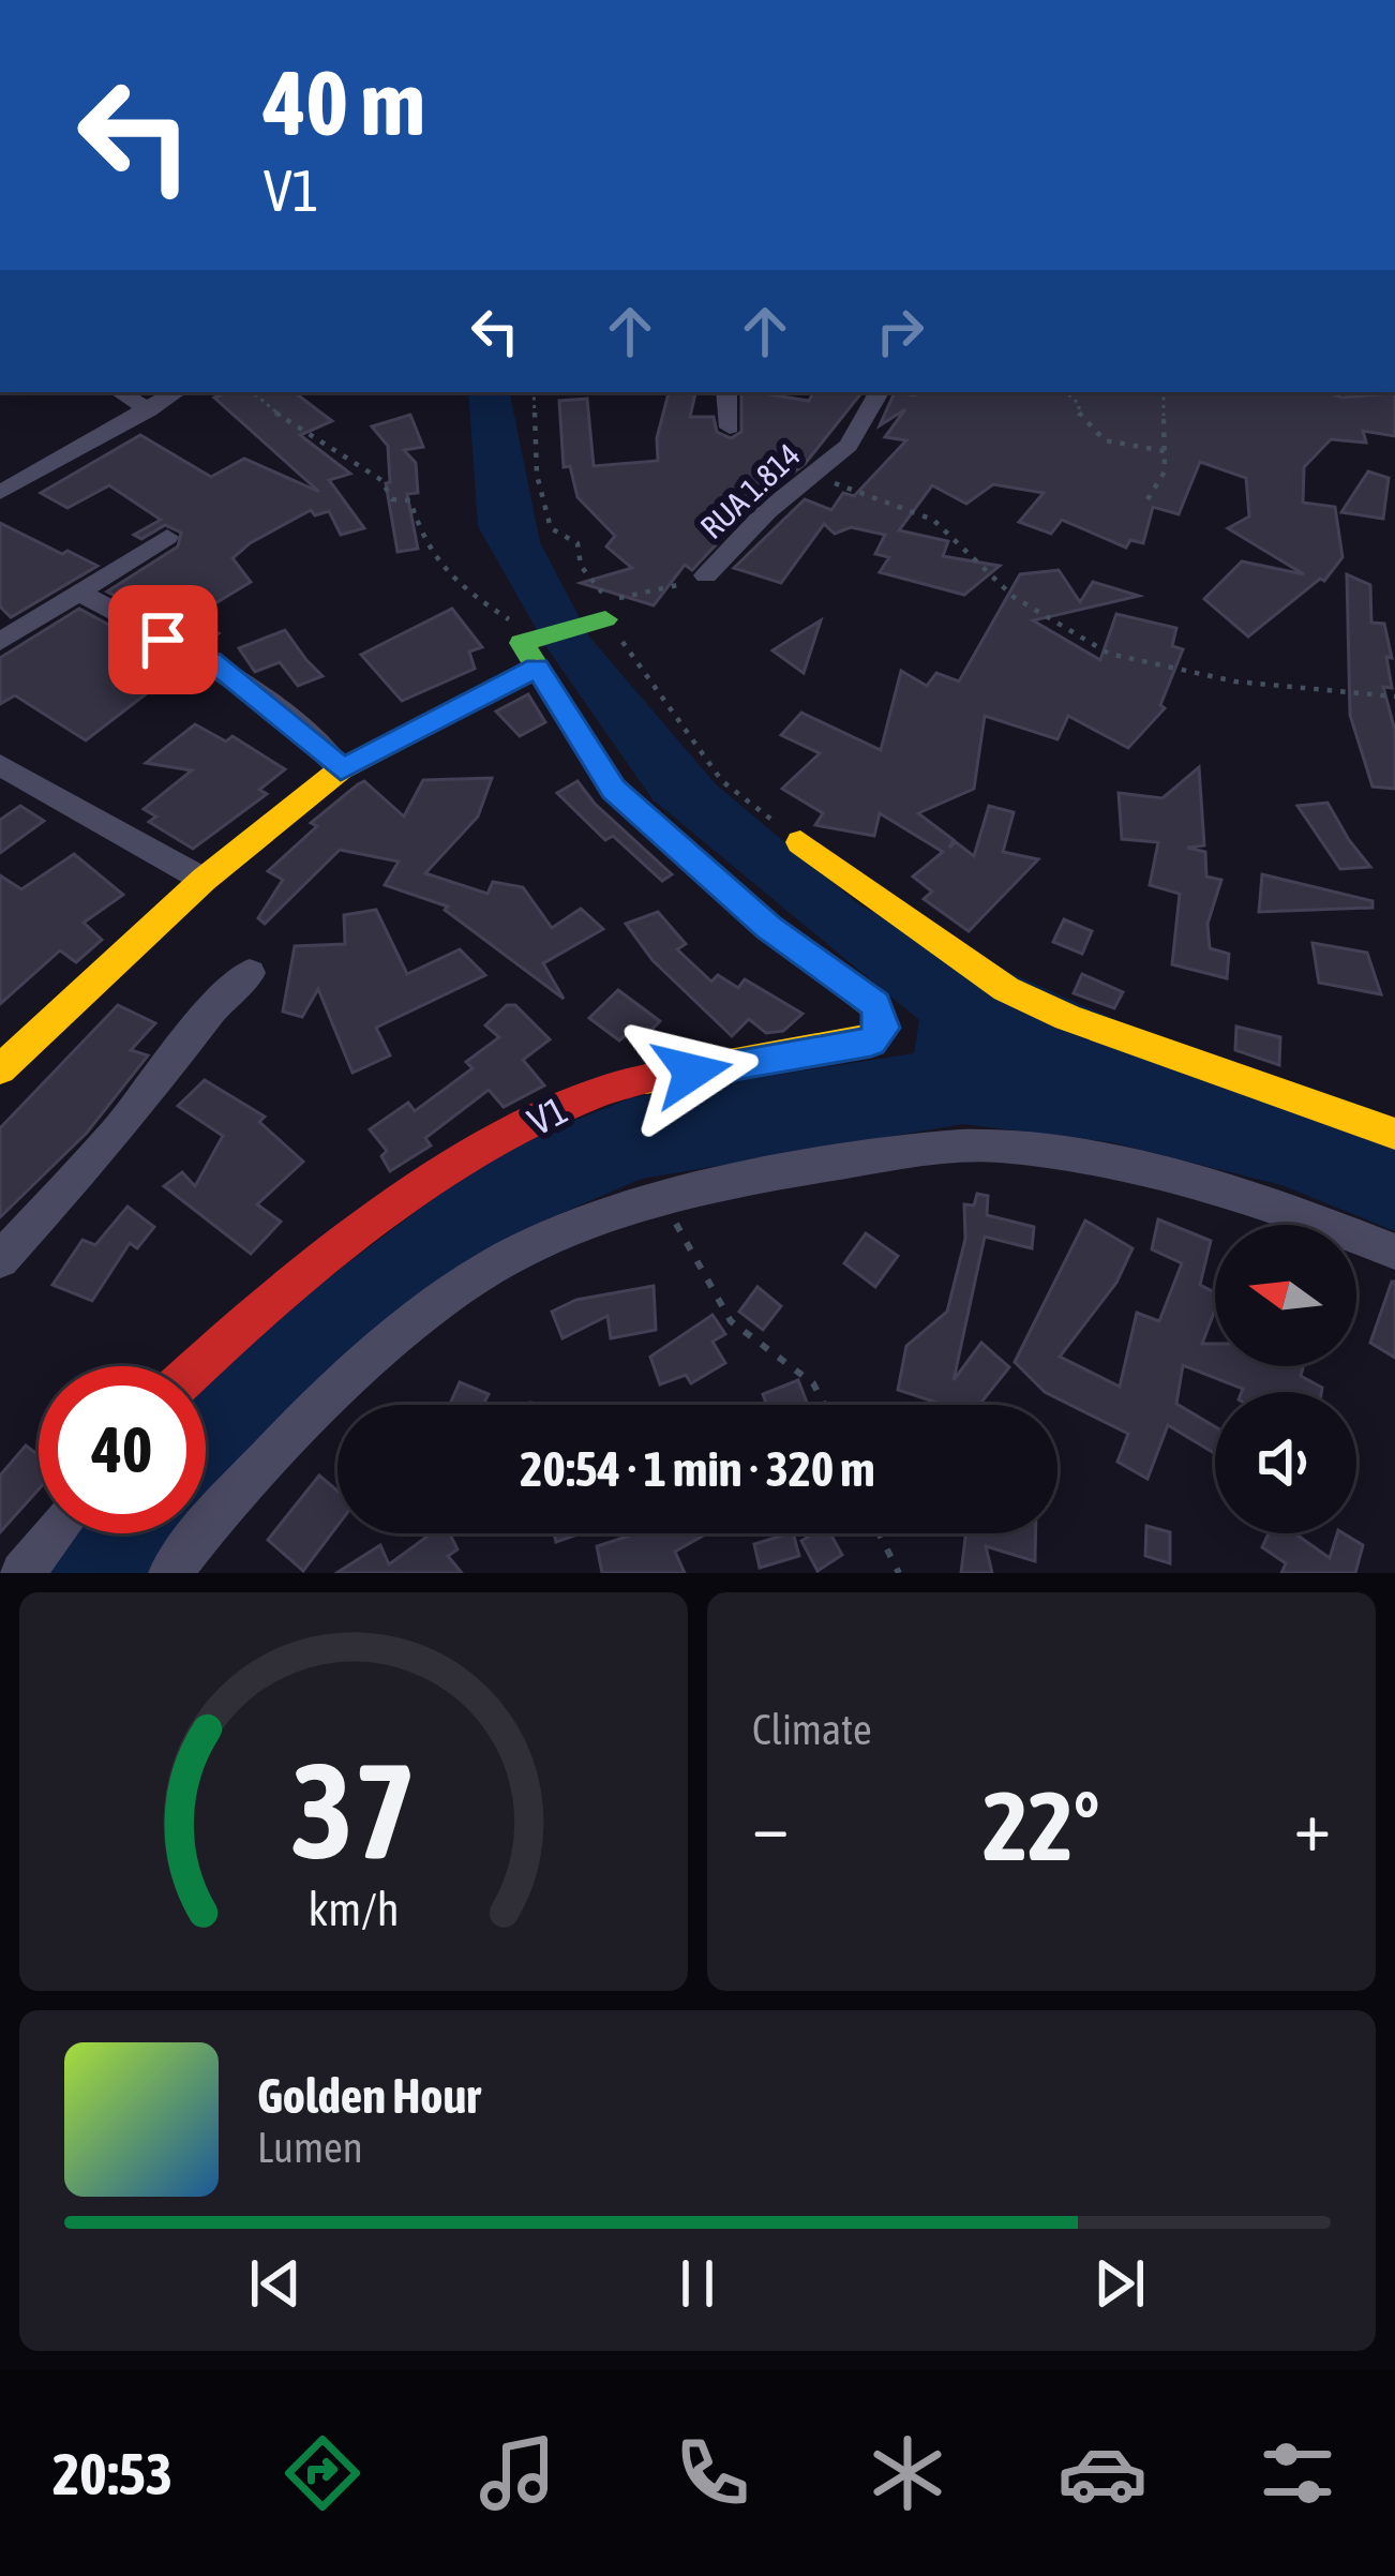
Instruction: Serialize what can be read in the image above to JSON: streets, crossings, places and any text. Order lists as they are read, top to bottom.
{
  "streets": {
    "street": ["RUA 1.814", "V1"]
  },
  "north": "left",
  "page": {
    "turn": ["40 m", "V1"],
    "limit": "40",
    "trip": "20:54 · 1 min · 320 m",
    "tile": "Climate",
    "heat": ["−", "22°", "+"],
    "song": ["Golden Hour", "Lumen"],
    "tabs": "20:53",
    "gauge": ["37", "km/h"]
  }
}
